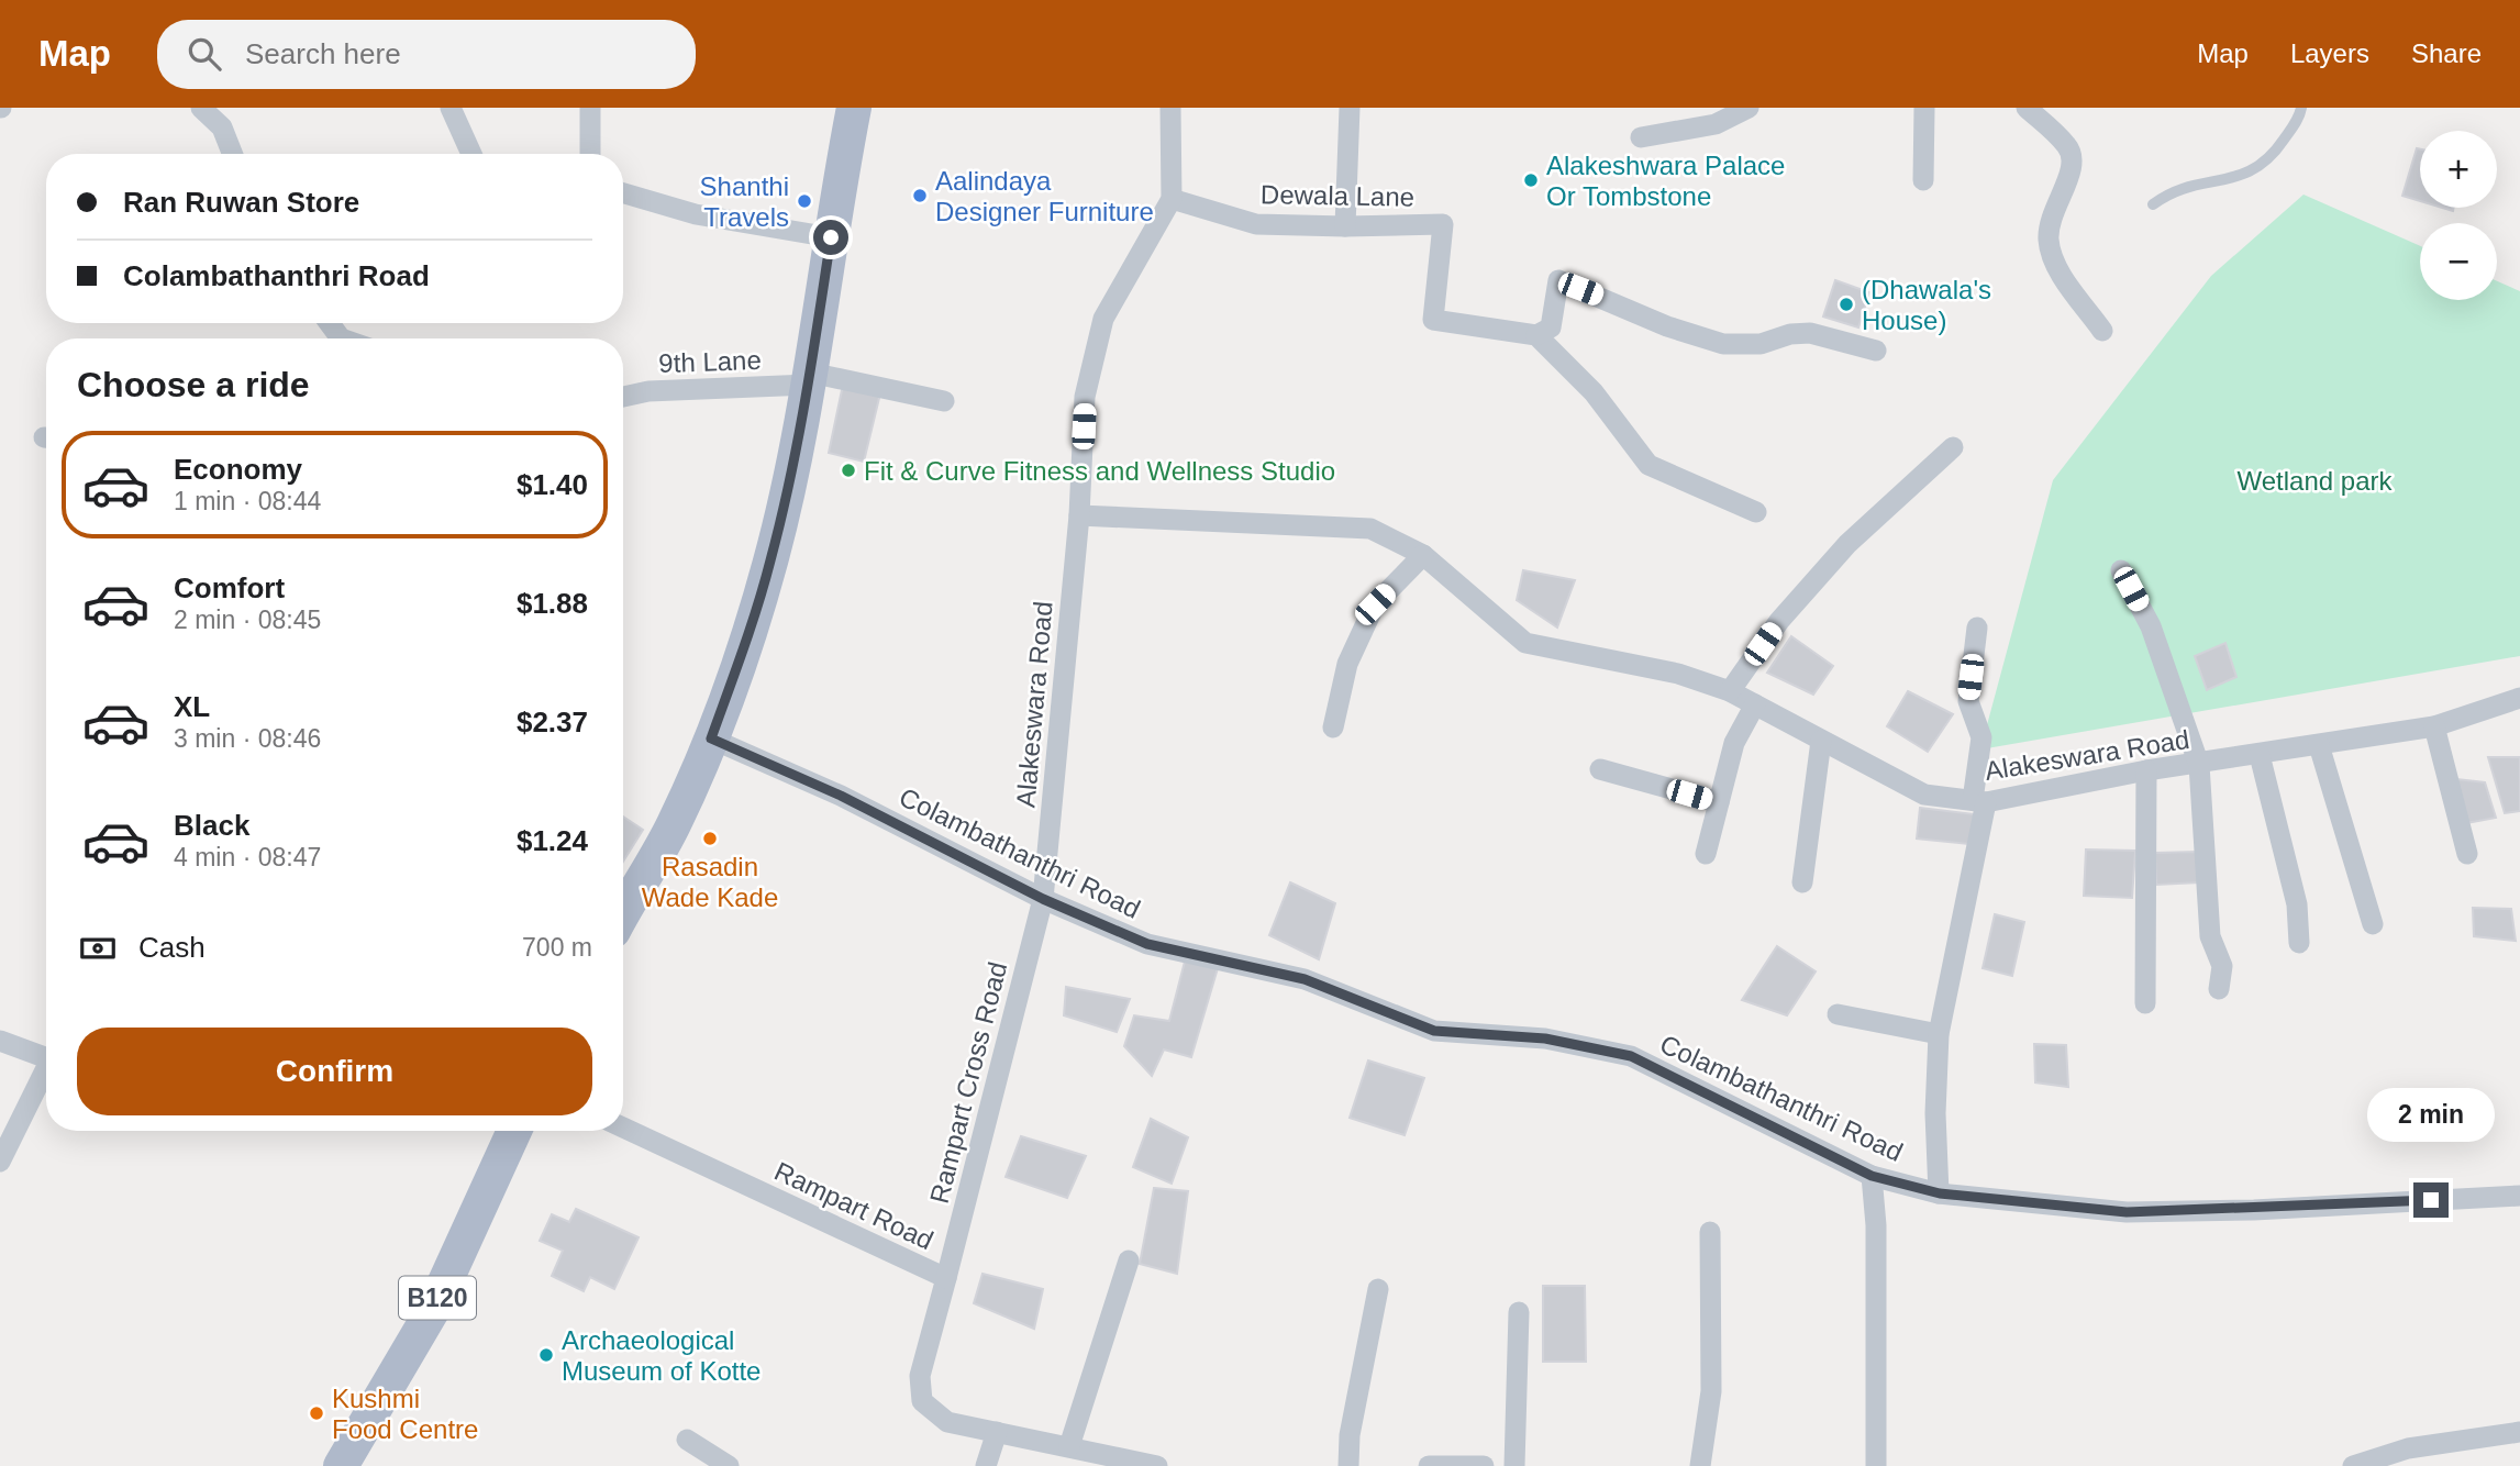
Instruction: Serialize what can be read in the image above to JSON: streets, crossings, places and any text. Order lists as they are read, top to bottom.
{
  "streets": {
    "main road": ["B120"],
    "street": [
      "Dewala Lane",
      "9th Lane",
      "Alakeswara Road",
      "Colambathanthri Road",
      "Rampart Cross Road",
      "Rampart Road"
    ]
  },
  "crossings": [
    ["Dewala Lane", "Alakeswara Road"],
    ["Alakeswara Road", "Colambathanthri Road"],
    ["Alakeswara Road", "Rampart Cross Road"],
    ["Colambathanthri Road", "Rampart Cross Road"],
    ["Rampart Cross Road", "Rampart Road"]
  ],
  "parks": ["Wetland park"],
  "places": [
    "Alakeshwara Palace Or Tombstone",
    "Aalindaya Designer Furniture",
    "Shanthi Travels",
    "(Dhawala's House)",
    "Fit & Curve Fitness and Wellness Studio",
    "Rasadin Wade Kade",
    "Archaeological Museum of Kotte",
    "Kushmi Food Centre"
  ],
  "page": {
    "header": "Map",
    "search": "Search here",
    "nav": ["Map", "Layers", "Share"],
    "map_buttons": ["+", "−"],
    "banner": ["Ran Ruwan Store", "Colambathanthri Road"],
    "heading": "Choose a ride",
    "list": [
      {
        "name": "Economy",
        "note": "1 min · 08:44",
        "value": "$1.40"
      },
      {
        "name": "Comfort",
        "note": "2 min · 08:45",
        "value": "$1.88"
      },
      {
        "name": "XL",
        "note": "3 min · 08:46",
        "value": "$2.37"
      },
      {
        "name": "Black",
        "note": "4 min · 08:47",
        "value": "$1.24"
      }
    ],
    "pay": ["Cash", "700 m"],
    "buttons": "Confirm",
    "bubble": "2 min"
  }
}
